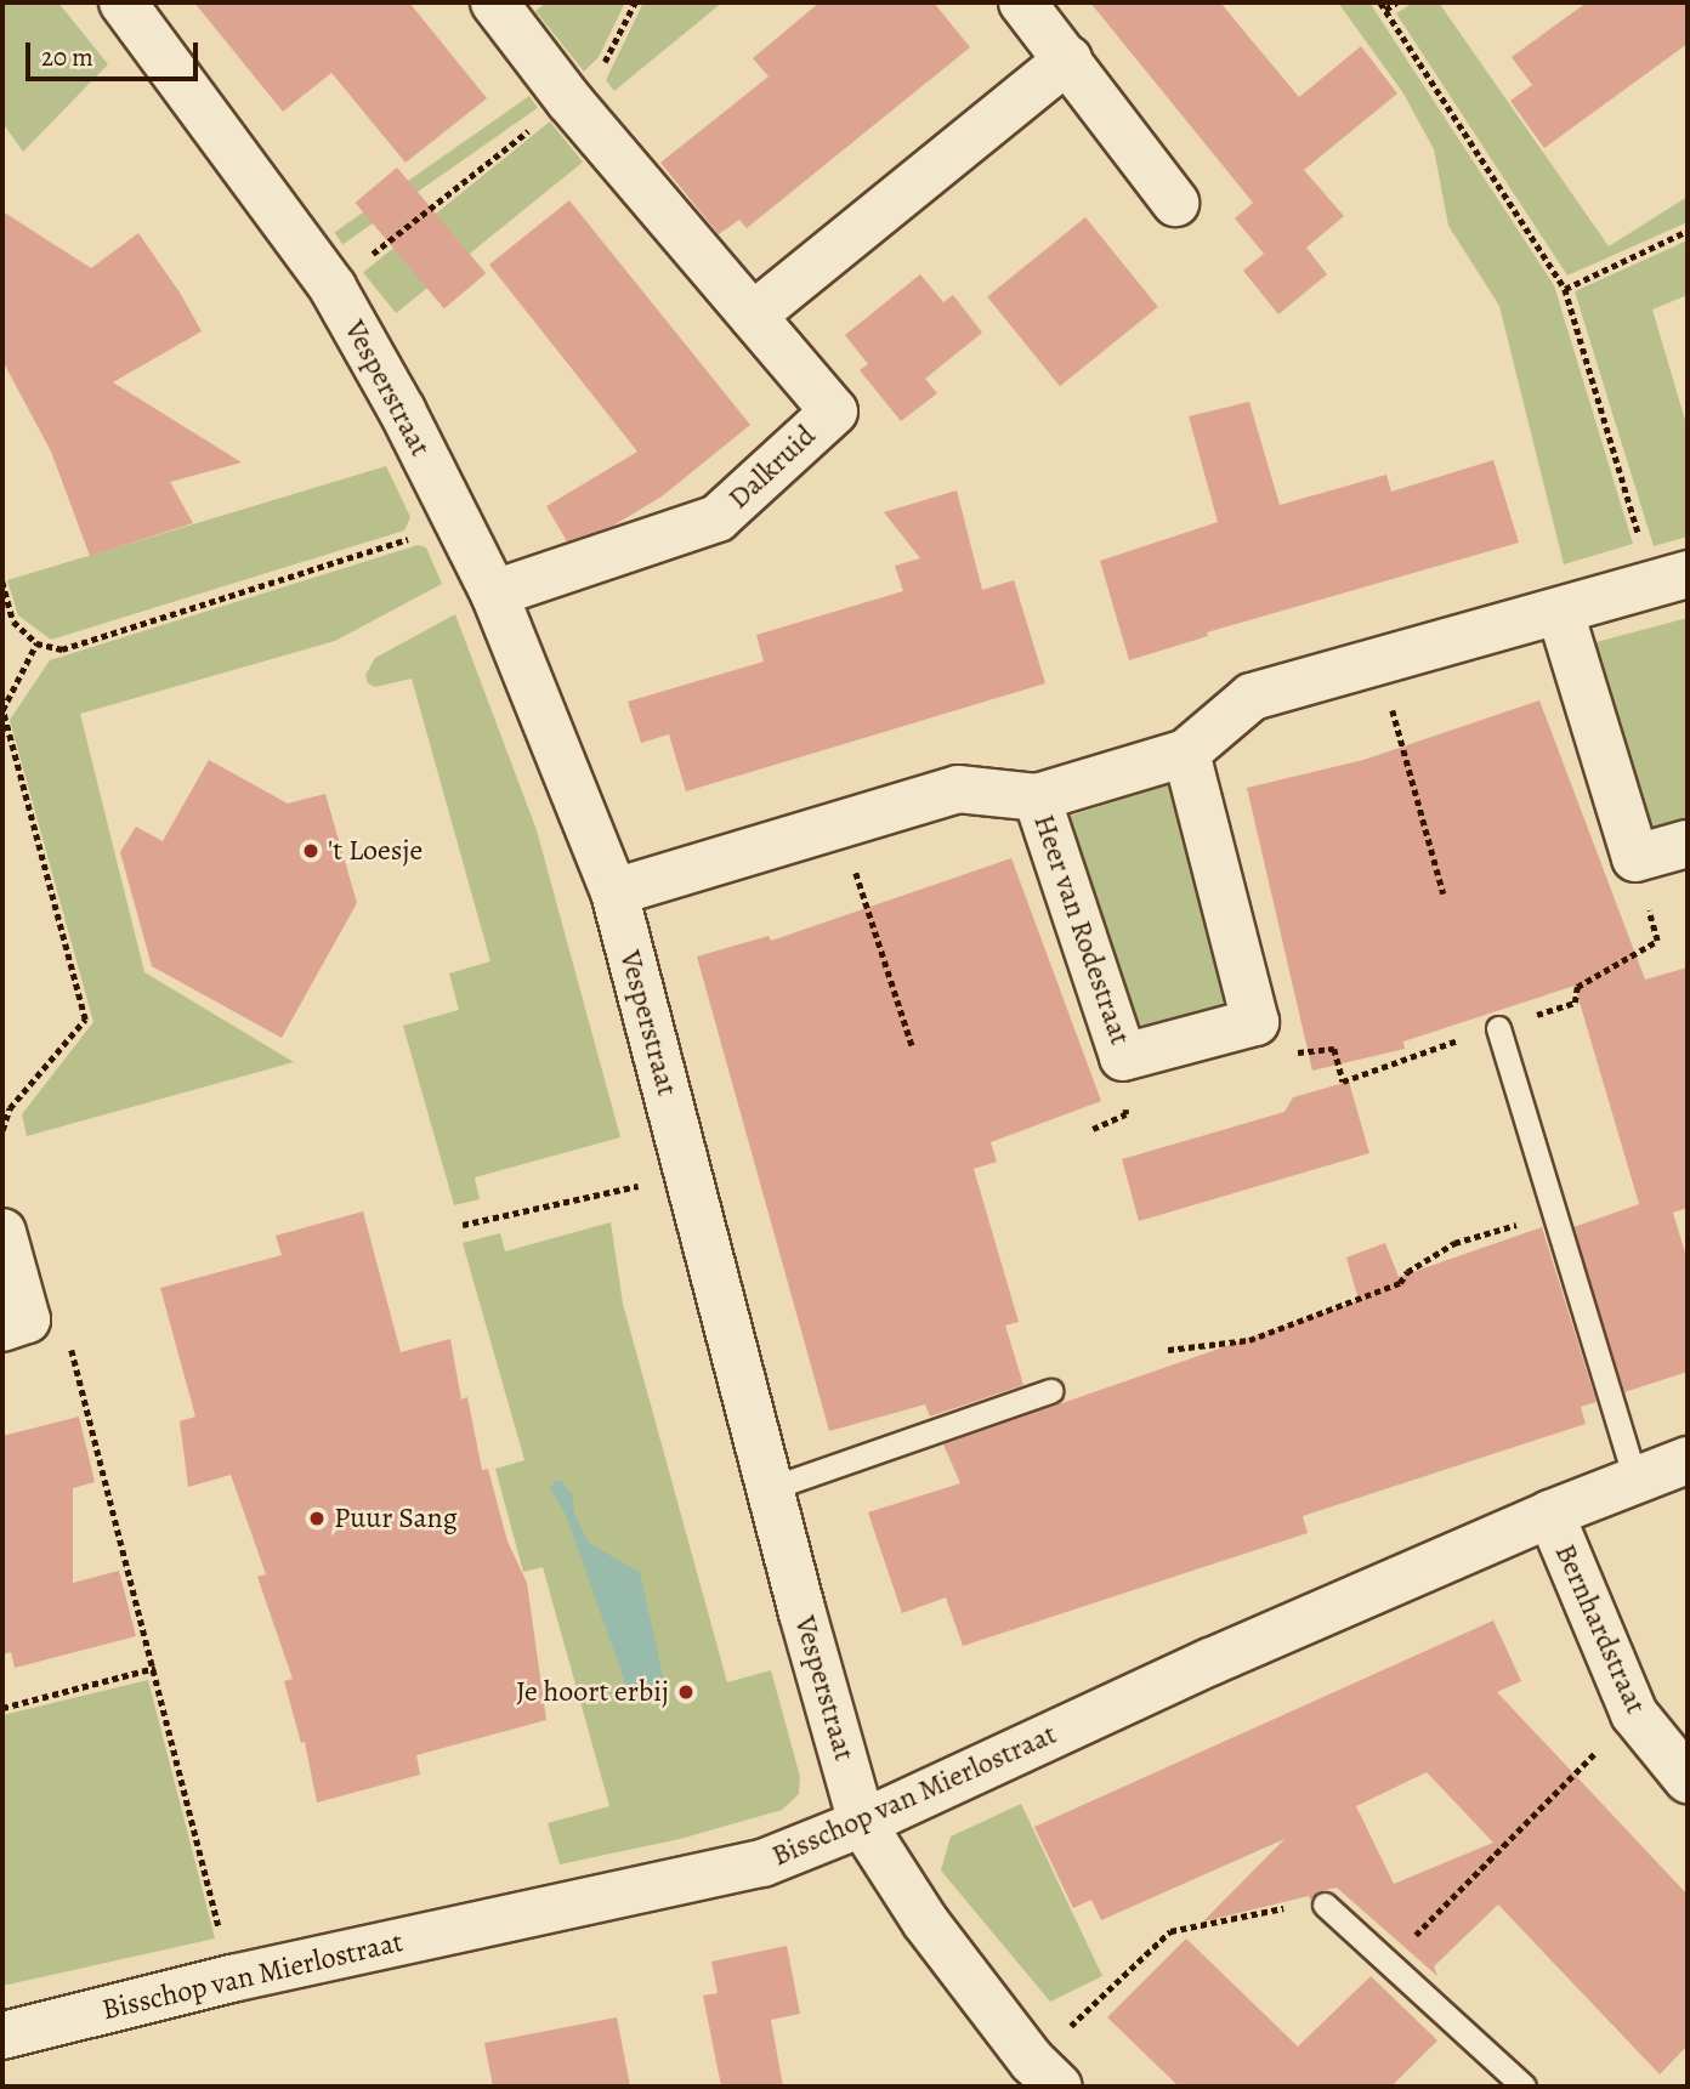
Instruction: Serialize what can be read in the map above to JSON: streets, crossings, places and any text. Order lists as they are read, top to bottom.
{
  "streets": {
    "street": [
      "Vesperstraat",
      "Dalkruid",
      "Heer van Rodestraat",
      "Bernhardstraat",
      "Bisschop van Mierlostraat"
    ]
  },
  "crossings": [
    ["Vesperstraat", "Dalkruid"],
    ["Vesperstraat", "Heer van Rodestraat"],
    ["Vesperstraat", "Bisschop van Mierlostraat"],
    ["Bernhardstraat", "Bisschop van Mierlostraat"]
  ],
  "places": ["'t Loesje", "Puur Sang", "Je hoort erbij"],
  "scale_bar": "20 m"
}
